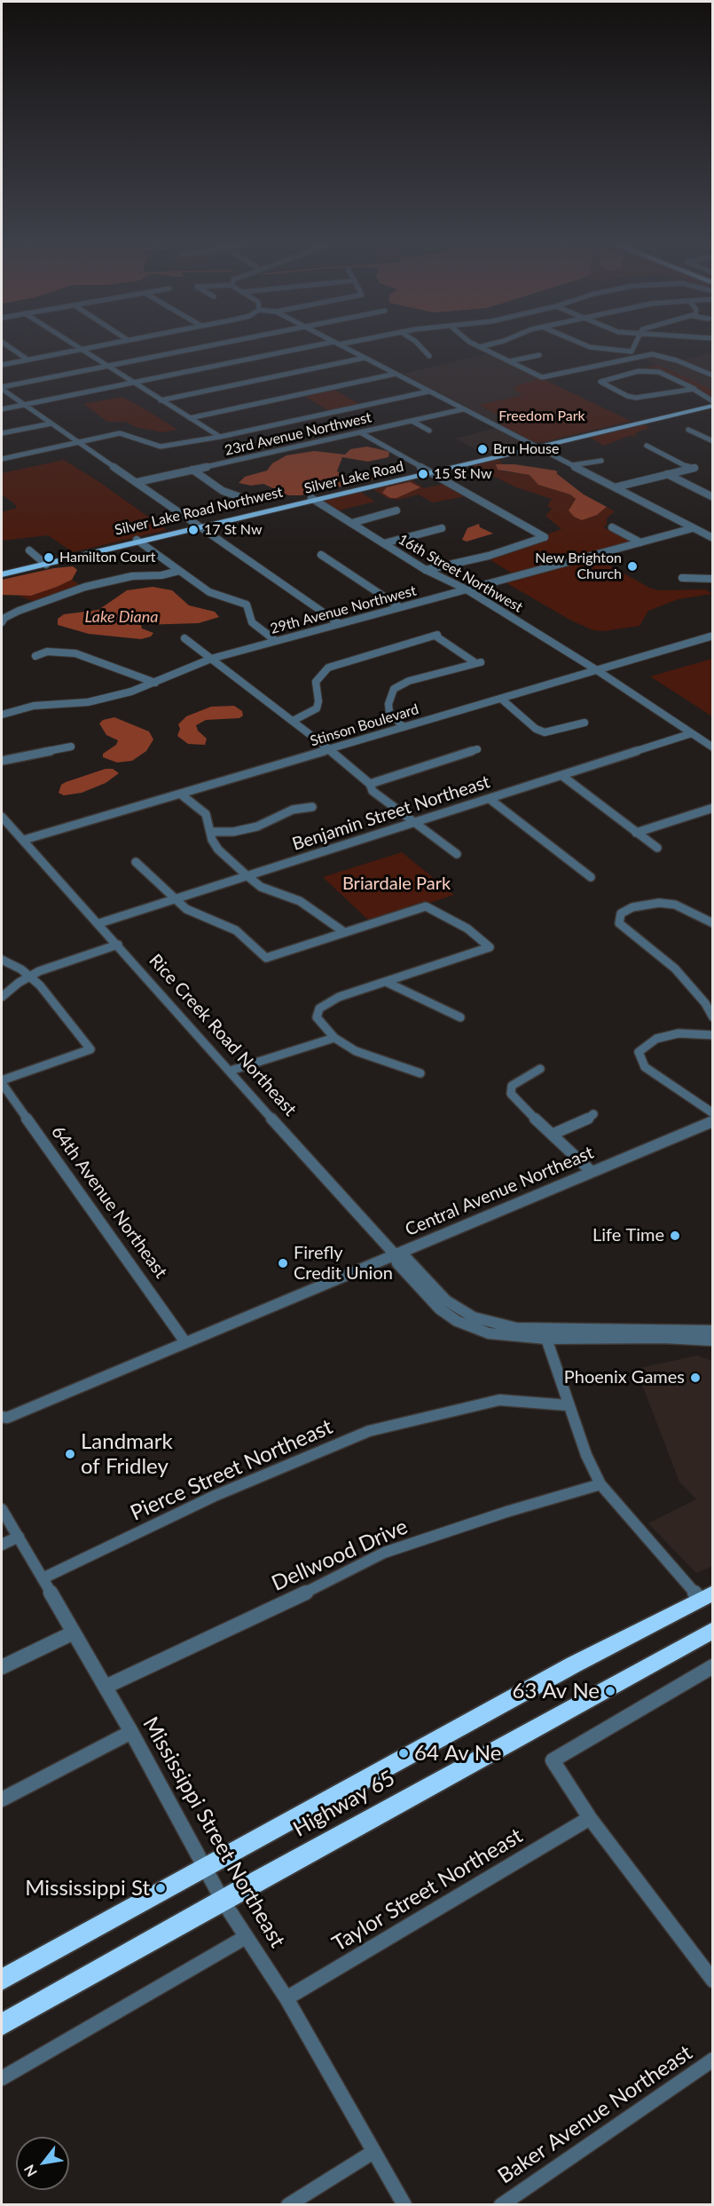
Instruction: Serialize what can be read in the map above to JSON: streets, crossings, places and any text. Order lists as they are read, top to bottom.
{
  "streets": {
    "highway": ["Highway 65"],
    "main road": ["Silver Lake Road"],
    "street": [
      "23rd Avenue Northwest",
      "16th Street Northwest",
      "29th Avenue Northwest",
      "Stinson Boulevard",
      "Benjamin Street Northeast",
      "Rice Creek Road Northeast",
      "Central Avenue Northeast",
      "64th Avenue Northeast",
      "Pierce Street Northeast",
      "Dellwood Drive",
      "Mississippi Street Northeast",
      "Taylor Street Northeast",
      "Baker Avenue Northeast"
    ]
  },
  "crossings": [
    ["Silver Lake Road", "16th Street Northwest"],
    ["16th Street Northwest", "29th Avenue Northwest"],
    ["16th Street Northwest", "Stinson Boulevard"],
    ["16th Street Northwest", "Benjamin Street Northeast"],
    ["Stinson Boulevard", "Rice Creek Road Northeast"],
    ["Benjamin Street Northeast", "Rice Creek Road Northeast"],
    ["Rice Creek Road Northeast", "Central Avenue Northeast"],
    ["Central Avenue Northeast", "64th Avenue Northeast"],
    ["Pierce Street Northeast", "Mississippi Street Northeast"],
    ["Dellwood Drive", "Mississippi Street Northeast"],
    ["Highway 65", "Mississippi Street Northeast"],
    ["Mississippi Street Northeast", "Taylor Street Northeast"]
  ],
  "water": ["Lake Diana"],
  "parks": ["Freedom Park", "Briardale Park"],
  "places": [
    "Bru House",
    "15 St Nw",
    "17 St Nw",
    "Hamilton Court",
    "New Brighton Church",
    "Life Time",
    "Firefly Credit Union",
    "Phoenix Games",
    "Landmark of Fridley",
    "63 Av Ne",
    "64 Av Ne",
    "Mississippi St"
  ],
  "north": "bottom left"
}
